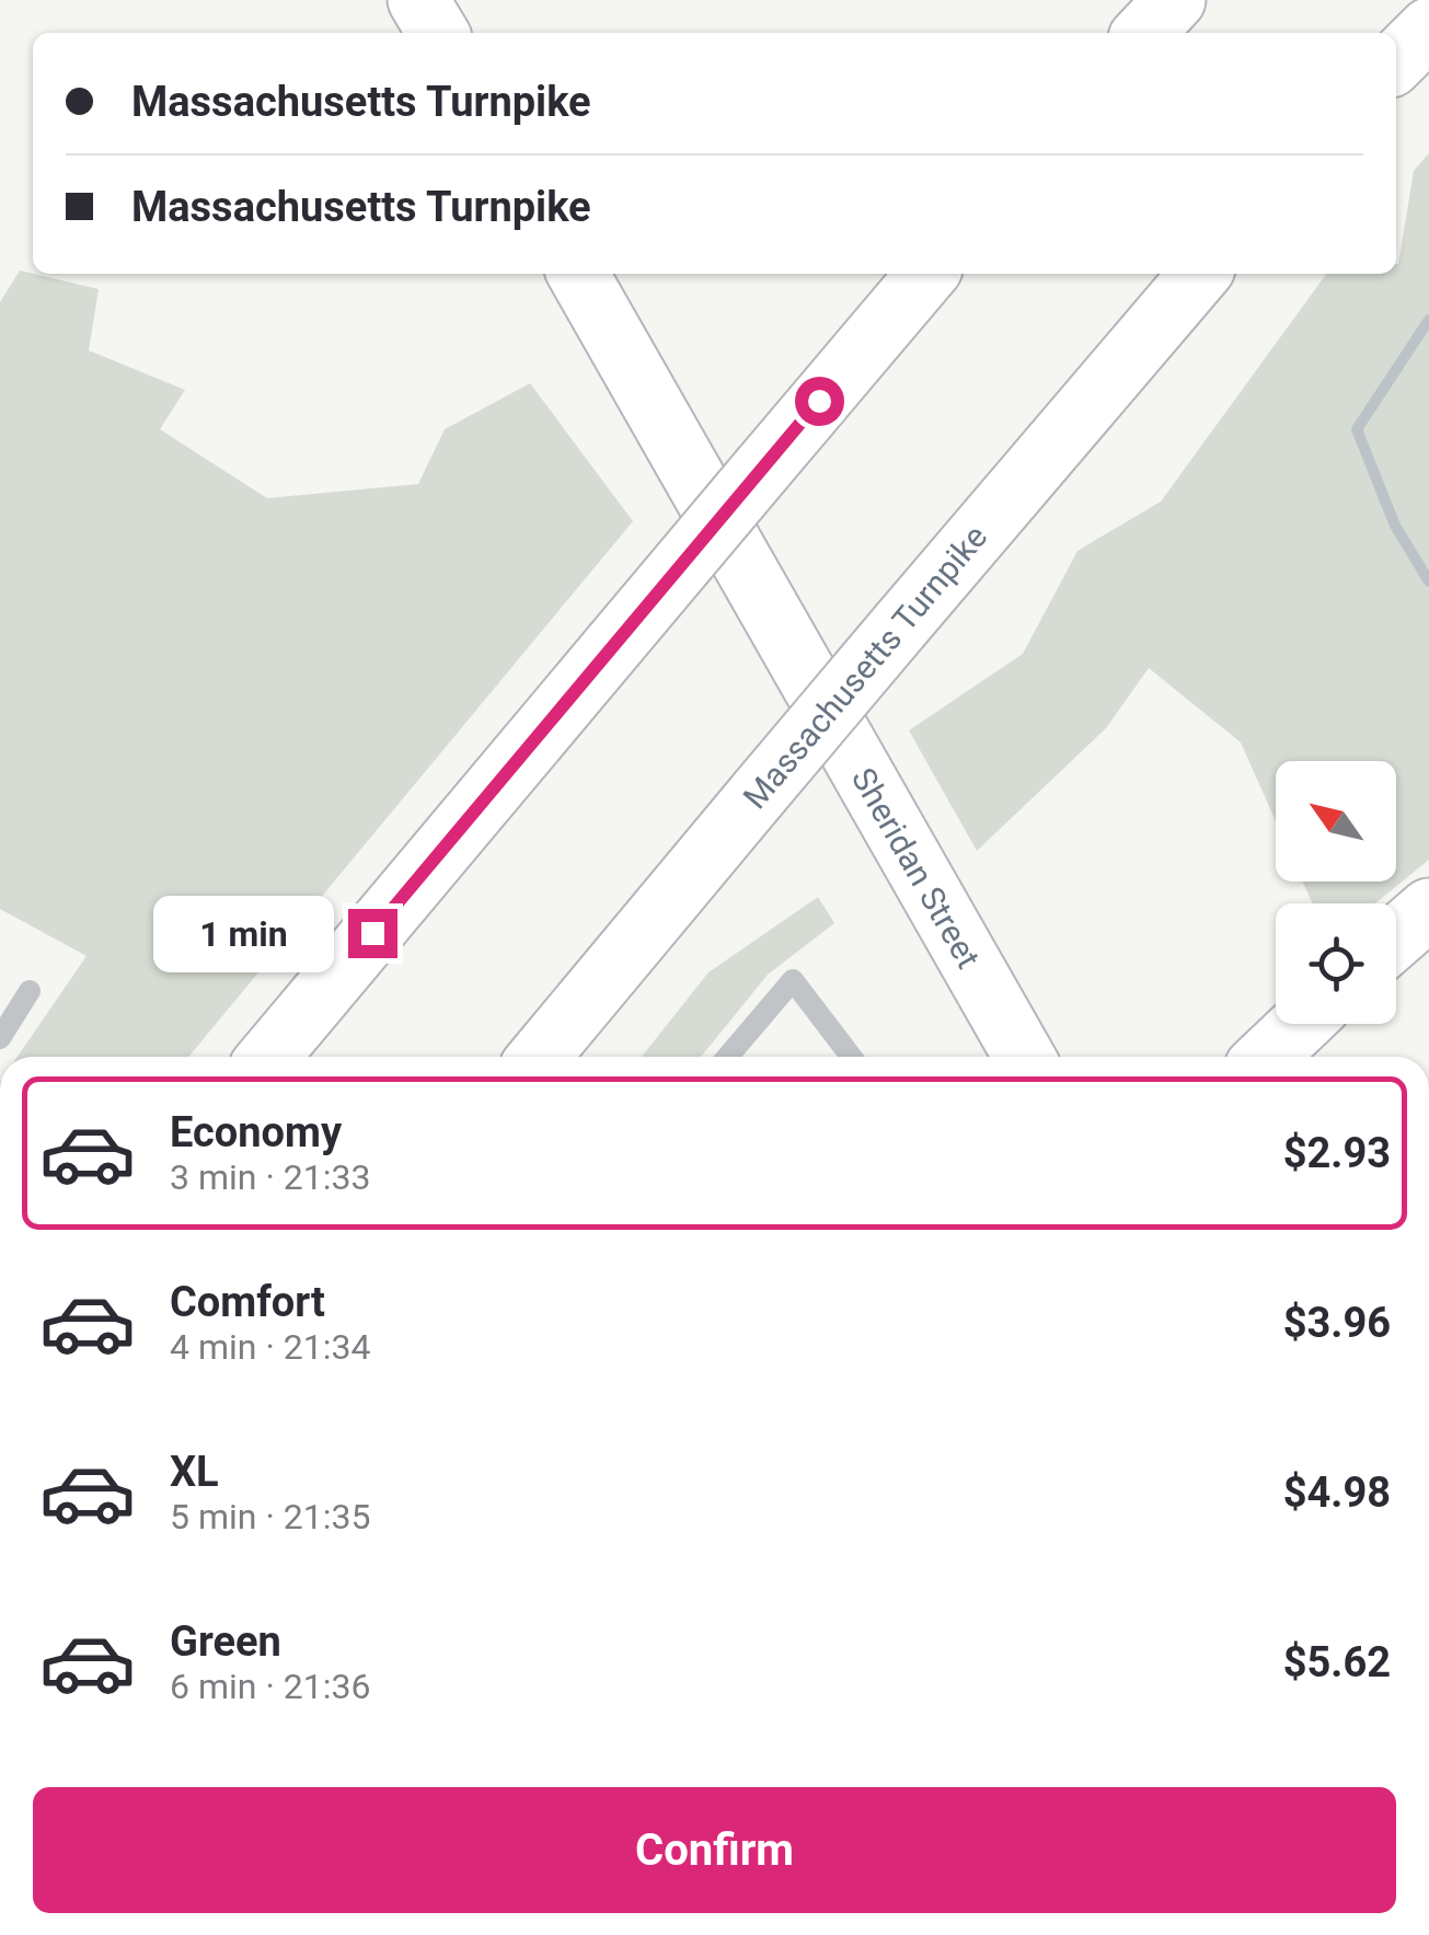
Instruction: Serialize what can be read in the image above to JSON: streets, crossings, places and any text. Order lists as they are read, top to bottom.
{
  "streets": {
    "main road": ["Massachusetts Turnpike", "Sheridan Street"]
  },
  "north": "top left",
  "page": {
    "banner": ["Massachusetts Turnpike", "Massachusetts Turnpike"],
    "bubble": "1 min",
    "list": [
      {
        "name": "Economy",
        "note": "3 min · 21:33",
        "value": "$2.93"
      },
      {
        "name": "Comfort",
        "note": "4 min · 21:34",
        "value": "$3.96"
      },
      {
        "name": "XL",
        "note": "5 min · 21:35",
        "value": "$4.98"
      },
      {
        "name": "Green",
        "note": "6 min · 21:36",
        "value": "$5.62"
      }
    ],
    "buttons": "Confirm"
  }
}
